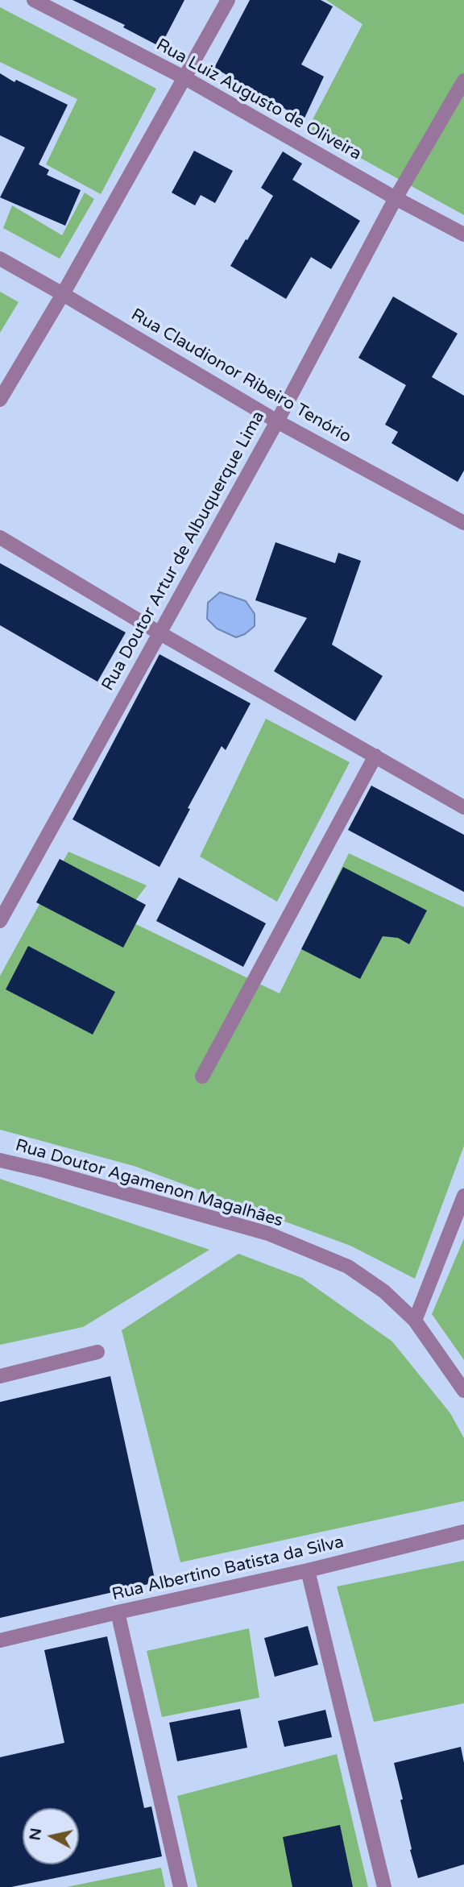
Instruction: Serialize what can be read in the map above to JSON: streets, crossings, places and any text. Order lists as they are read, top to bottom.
{
  "streets": {
    "street": [
      "Rua Luiz Augusto de Oliveira",
      "Rua Claudionor Ribeiro Tenório",
      "Rua Doutor Artur de Albuquerque Lima",
      "Rua Doutor Agamenon Magalhães",
      "Rua Albertino Batista da Silva"
    ]
  },
  "crossings": [
    ["Rua Luiz Augusto de Oliveira", "Rua Doutor Artur de Albuquerque Lima"],
    ["Rua Claudionor Ribeiro Tenório", "Rua Doutor Artur de Albuquerque Lima"]
  ],
  "north": "left"
}
